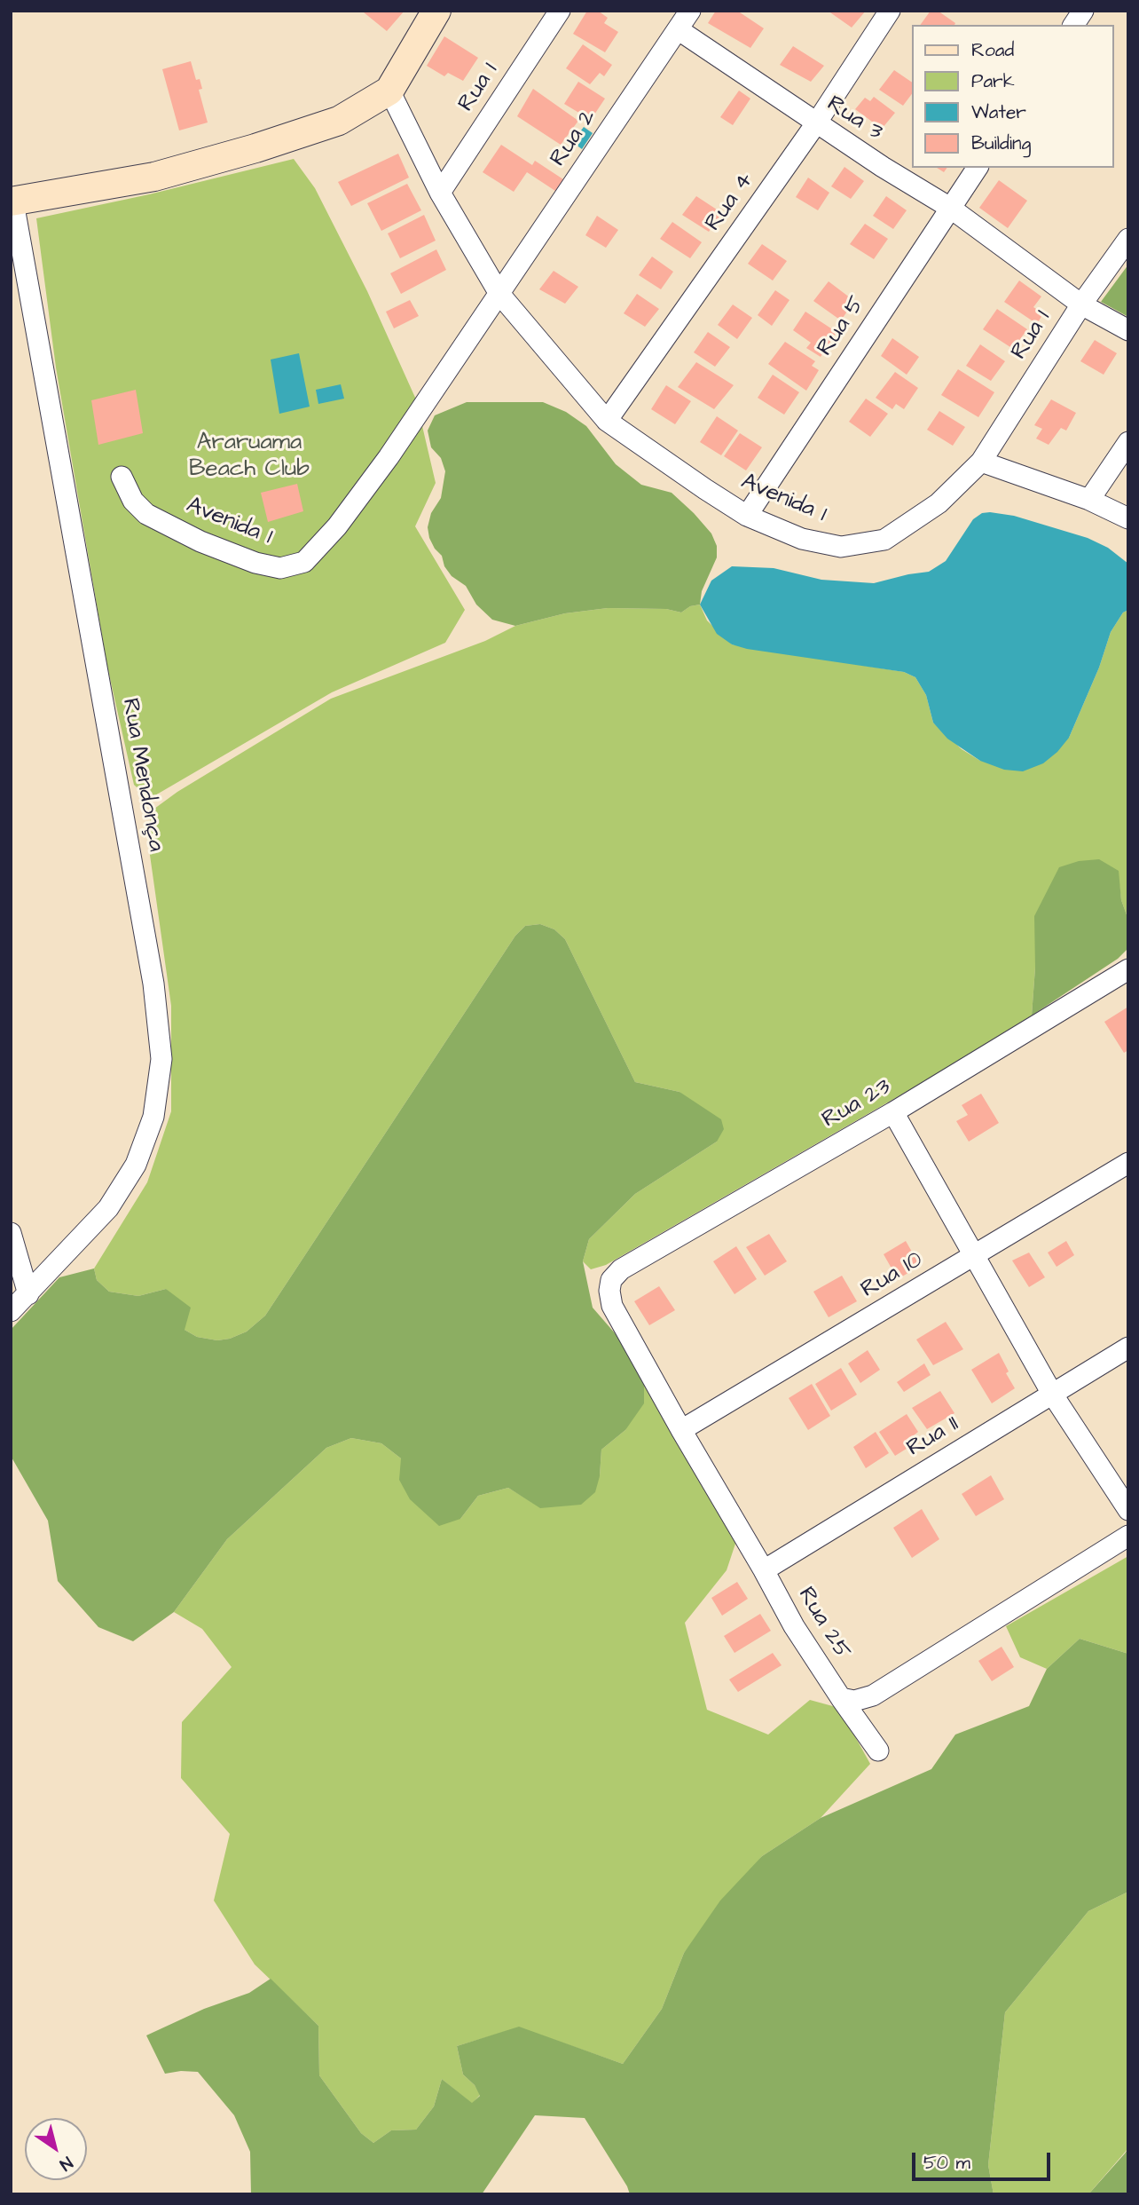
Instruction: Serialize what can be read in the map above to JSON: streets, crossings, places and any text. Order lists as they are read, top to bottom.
{
  "streets": {
    "street": [
      "Rua 1",
      "Rua 3",
      "Rua 2",
      "Rua 4",
      "Rua 5",
      "Avenida 1",
      "Rua Mendonça",
      "Rua 23",
      "Rua 10",
      "Rua 11",
      "Rua 25"
    ]
  },
  "crossings": [
    ["Rua 1", "Rua 3"],
    ["Rua 1", "Avenida 1"],
    ["Rua 3", "Rua 2"],
    ["Rua 3", "Rua 4"],
    ["Rua 3", "Rua 5"],
    ["Rua 2", "Avenida 1"],
    ["Rua 4", "Avenida 1"],
    ["Rua 5", "Avenida 1"],
    ["Rua 23", "Rua 25"],
    ["Rua 10", "Rua 25"],
    ["Rua 11", "Rua 25"]
  ],
  "parks": ["Araruama Beach Club"],
  "legend": [
    "Road",
    "Park",
    "Water",
    "Building"
  ],
  "scale_bar": "50 m",
  "north": "bottom right"
}
